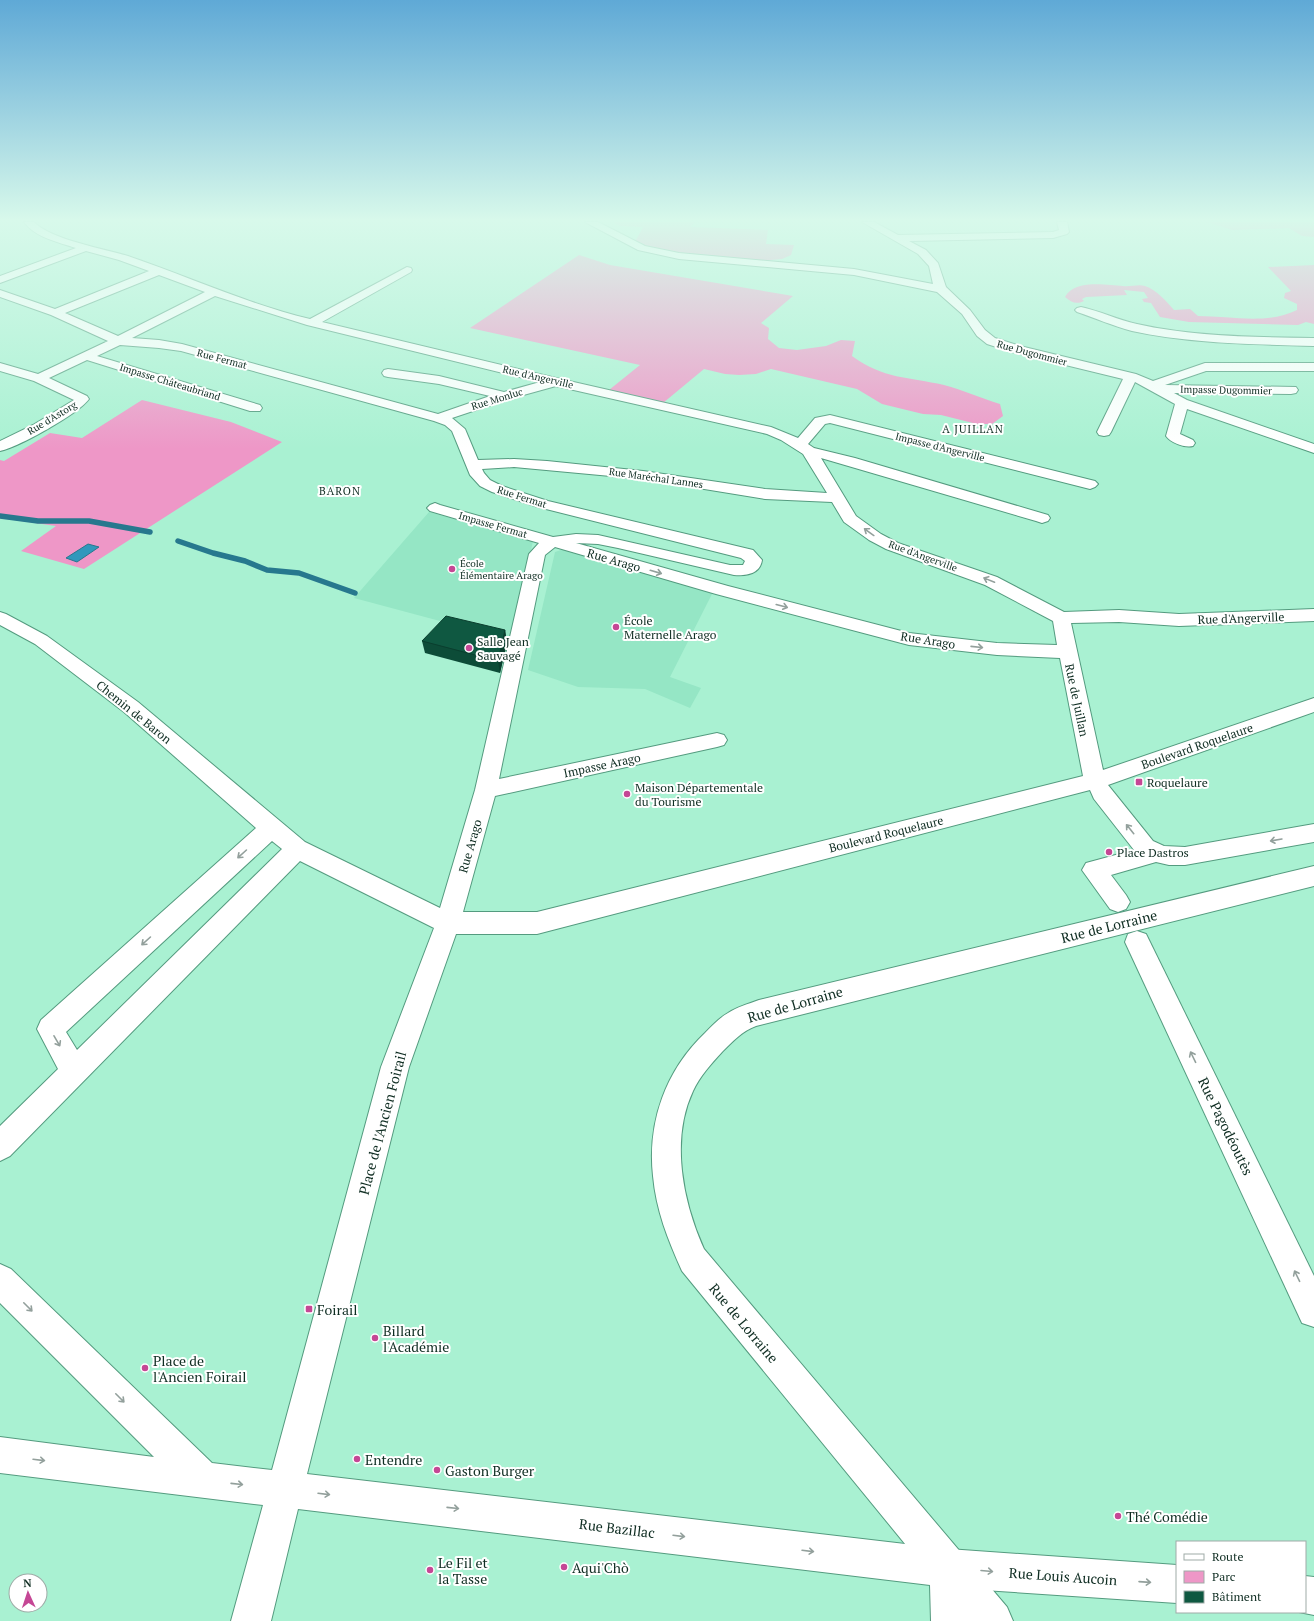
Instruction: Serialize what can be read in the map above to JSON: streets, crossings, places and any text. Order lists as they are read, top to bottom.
{
  "streets": {
    "street": [
      "Rue Dugommier",
      "Rue Fermat",
      "Rue d'Angerville",
      "Impasse Châteaubriand",
      "Impasse Dugommier",
      "Rue Monluc",
      "Rue d'Astorg",
      "Impasse d'Angerville",
      "Rue Maréchal Lannes",
      "Impasse Fermat",
      "Rue Arago",
      "Rue de Juillan",
      "Chemin de Baron",
      "Boulevard Roquelaure",
      "Impasse Arago",
      "Rue de Lorraine",
      "Place de l'Ancien Foirail",
      "Rue Pagodéoutès",
      "Rue Bazillac",
      "Rue Louis Aucoin"
    ]
  },
  "crossings": [
    ["Rue Dugommier", "Impasse Dugommier"],
    ["Rue Fermat", "Rue Monluc"],
    ["Rue Fermat", "Rue Maréchal Lannes"],
    ["Rue Fermat", "Impasse Fermat"],
    ["Rue Fermat", "Rue Arago"],
    ["Rue d'Angerville", "Rue Monluc"],
    ["Rue d'Angerville", "Impasse d'Angerville"],
    ["Rue d'Angerville", "Rue Maréchal Lannes"],
    ["Rue d'Angerville", "Rue de Juillan"],
    ["Impasse Fermat", "Rue Arago"],
    ["Rue Arago", "Rue de Juillan"],
    ["Rue Arago", "Boulevard Roquelaure"],
    ["Rue Arago", "Impasse Arago"],
    ["Rue Arago", "Place de l'Ancien Foirail"],
    ["Rue de Juillan", "Boulevard Roquelaure"],
    ["Boulevard Roquelaure", "Place de l'Ancien Foirail"],
    ["Rue de Lorraine", "Rue Bazillac"],
    ["Rue de Lorraine", "Rue Louis Aucoin"],
    ["Place de l'Ancien Foirail", "Rue Bazillac"],
    ["Rue Bazillac", "Rue Louis Aucoin"]
  ],
  "one_way": ["Rue Pagodéoutès", "Rue Bazillac", "Rue Louis Aucoin"],
  "districts": ["A JUILLAN", "BARON"],
  "places": {
    "other": [
      "École Élémentaire Arago",
      "École Maternelle Arago",
      "Salle Jean Sauvagé",
      "Maison Départementale du Tourisme",
      "Place Dastros",
      "Billard l'Académie",
      "Place de l'Ancien Foirail",
      "Entendre",
      "Gaston Burger",
      "Thé Comédie",
      "Aqui'Chò",
      "Le Fil et la Tasse"
    ],
    "transit": ["Roquelaure", "Foirail"]
  },
  "legend": ["Route", "Parc", "Bâtiment"],
  "north": "top"
}
